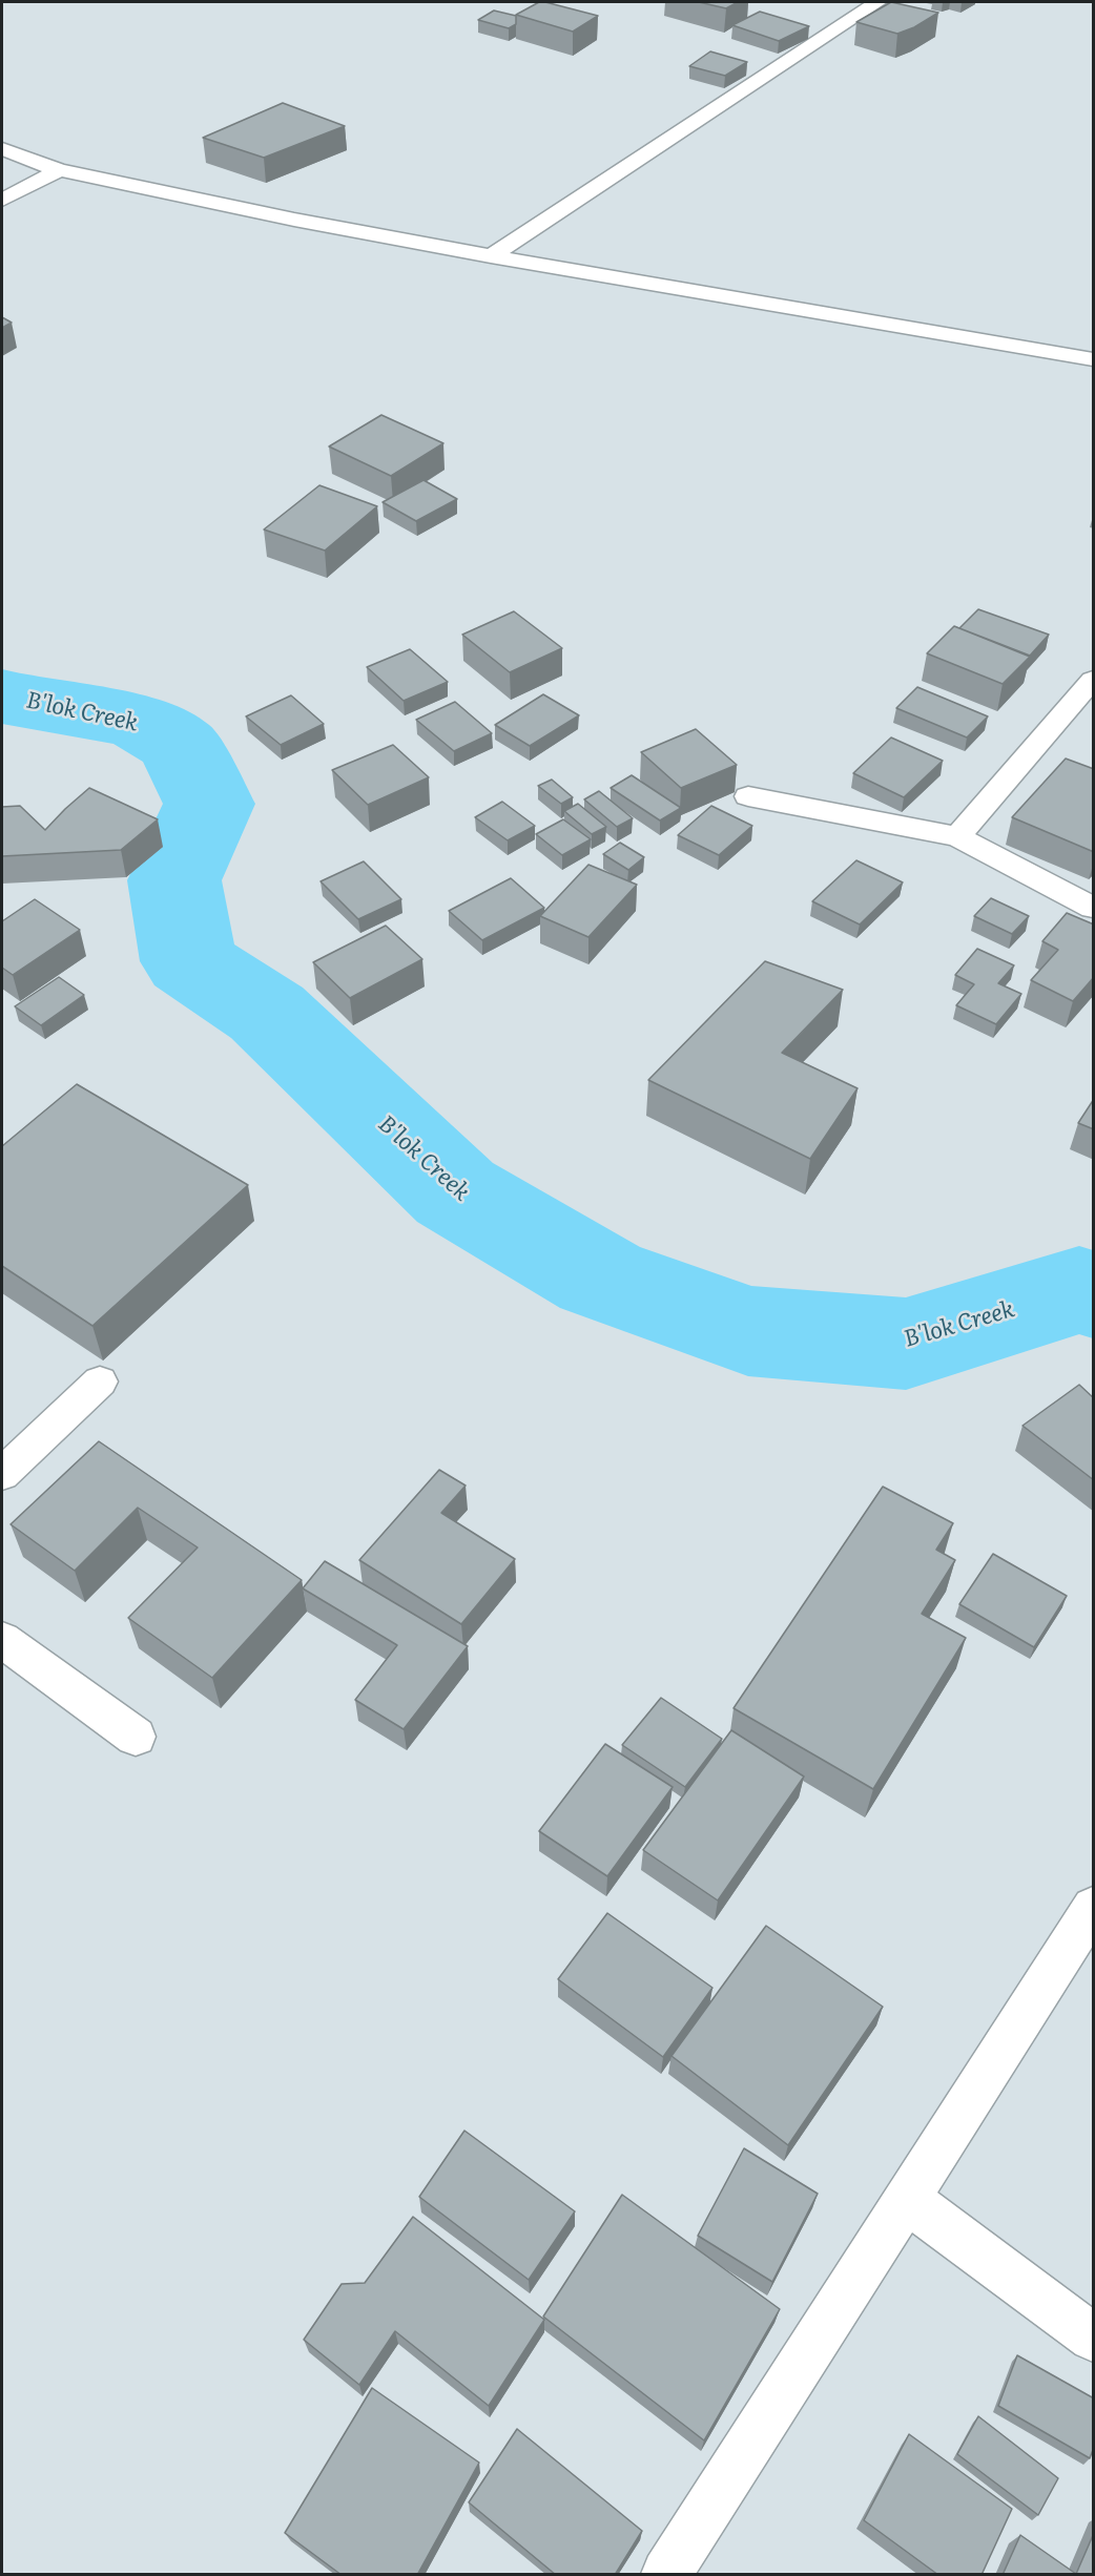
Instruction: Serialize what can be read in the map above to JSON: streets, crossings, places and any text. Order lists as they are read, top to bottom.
{
  "water": ["B'lok Creek"]
}
